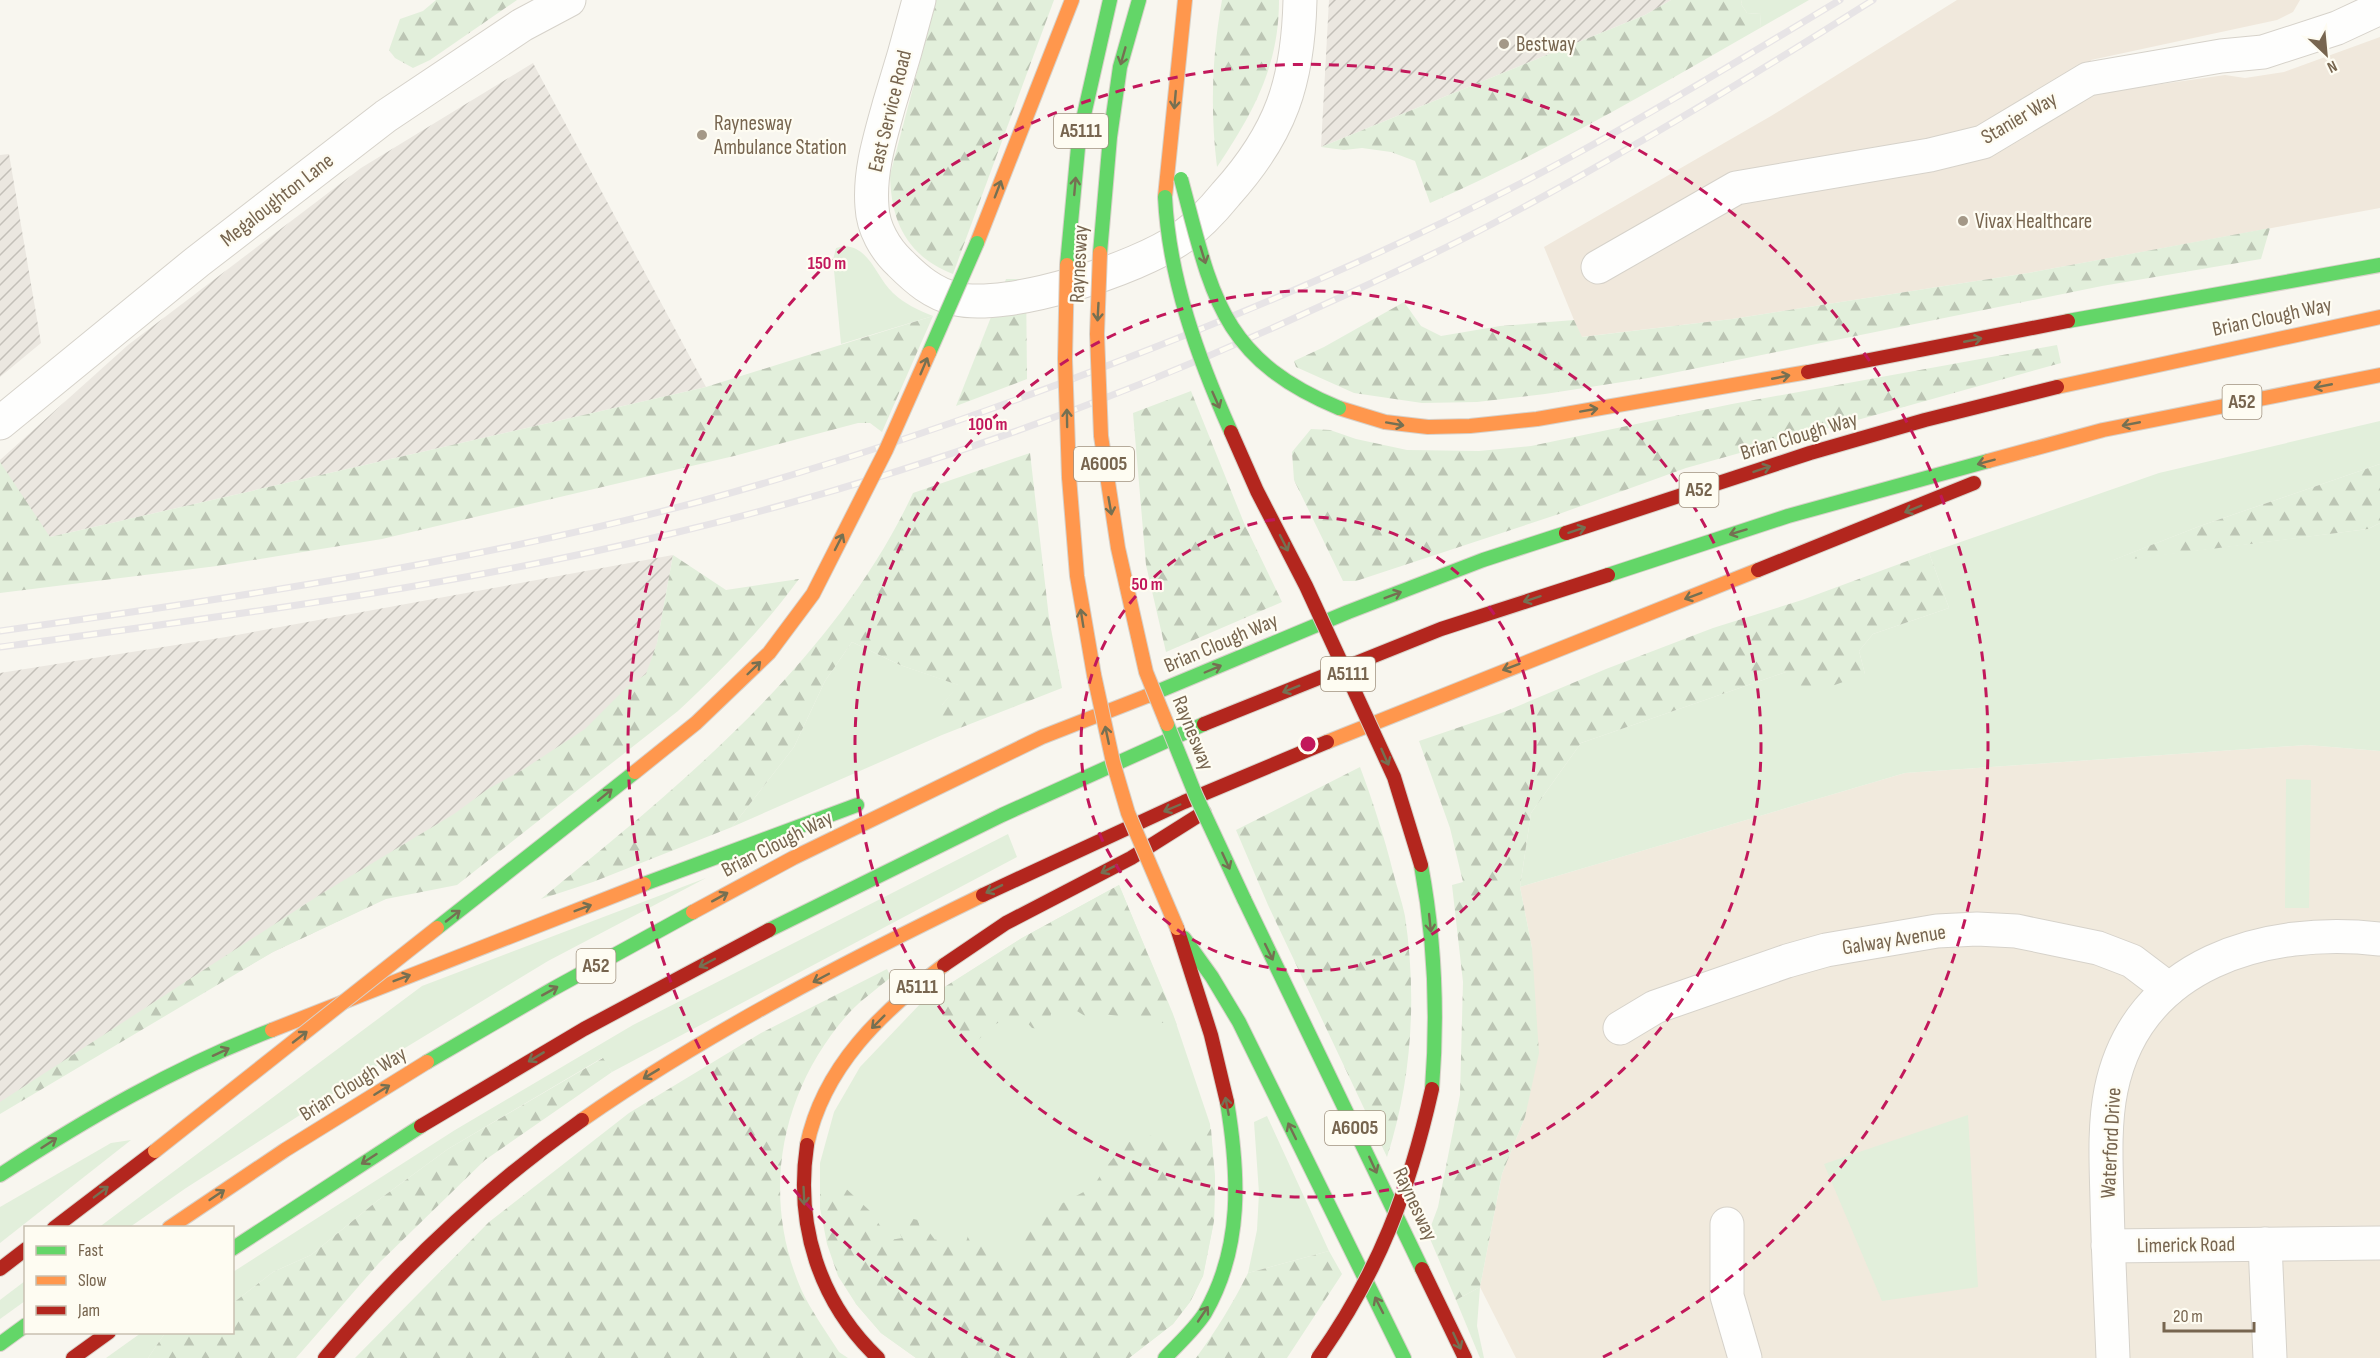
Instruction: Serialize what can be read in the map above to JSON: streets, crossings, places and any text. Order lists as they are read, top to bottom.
{
  "streets": {
    "main road": [
      "A5111",
      "Raynesway",
      "Brian Clough Way",
      "A52",
      "A6005"
    ],
    "street": [
      "East Service Road",
      "Stanier Way",
      "Megaloughton Lane",
      "Galway Avenue",
      "Waterford Drive",
      "Limerick Road"
    ]
  },
  "crossings": [
    ["East Service Road", "Raynesway"],
    ["A5111", "Raynesway"],
    ["Galway Avenue", "Waterford Drive"],
    ["Waterford Drive", "Limerick Road"]
  ],
  "places": ["Bestway", "Raynesway Ambulance Station", "Vivax Healthcare"],
  "legend": ["Fast", "Slow", "Jam"],
  "scale_bar": "20 m",
  "north": "bottom right",
  "rings": ["150 m", "100 m", "50 m"]
}
